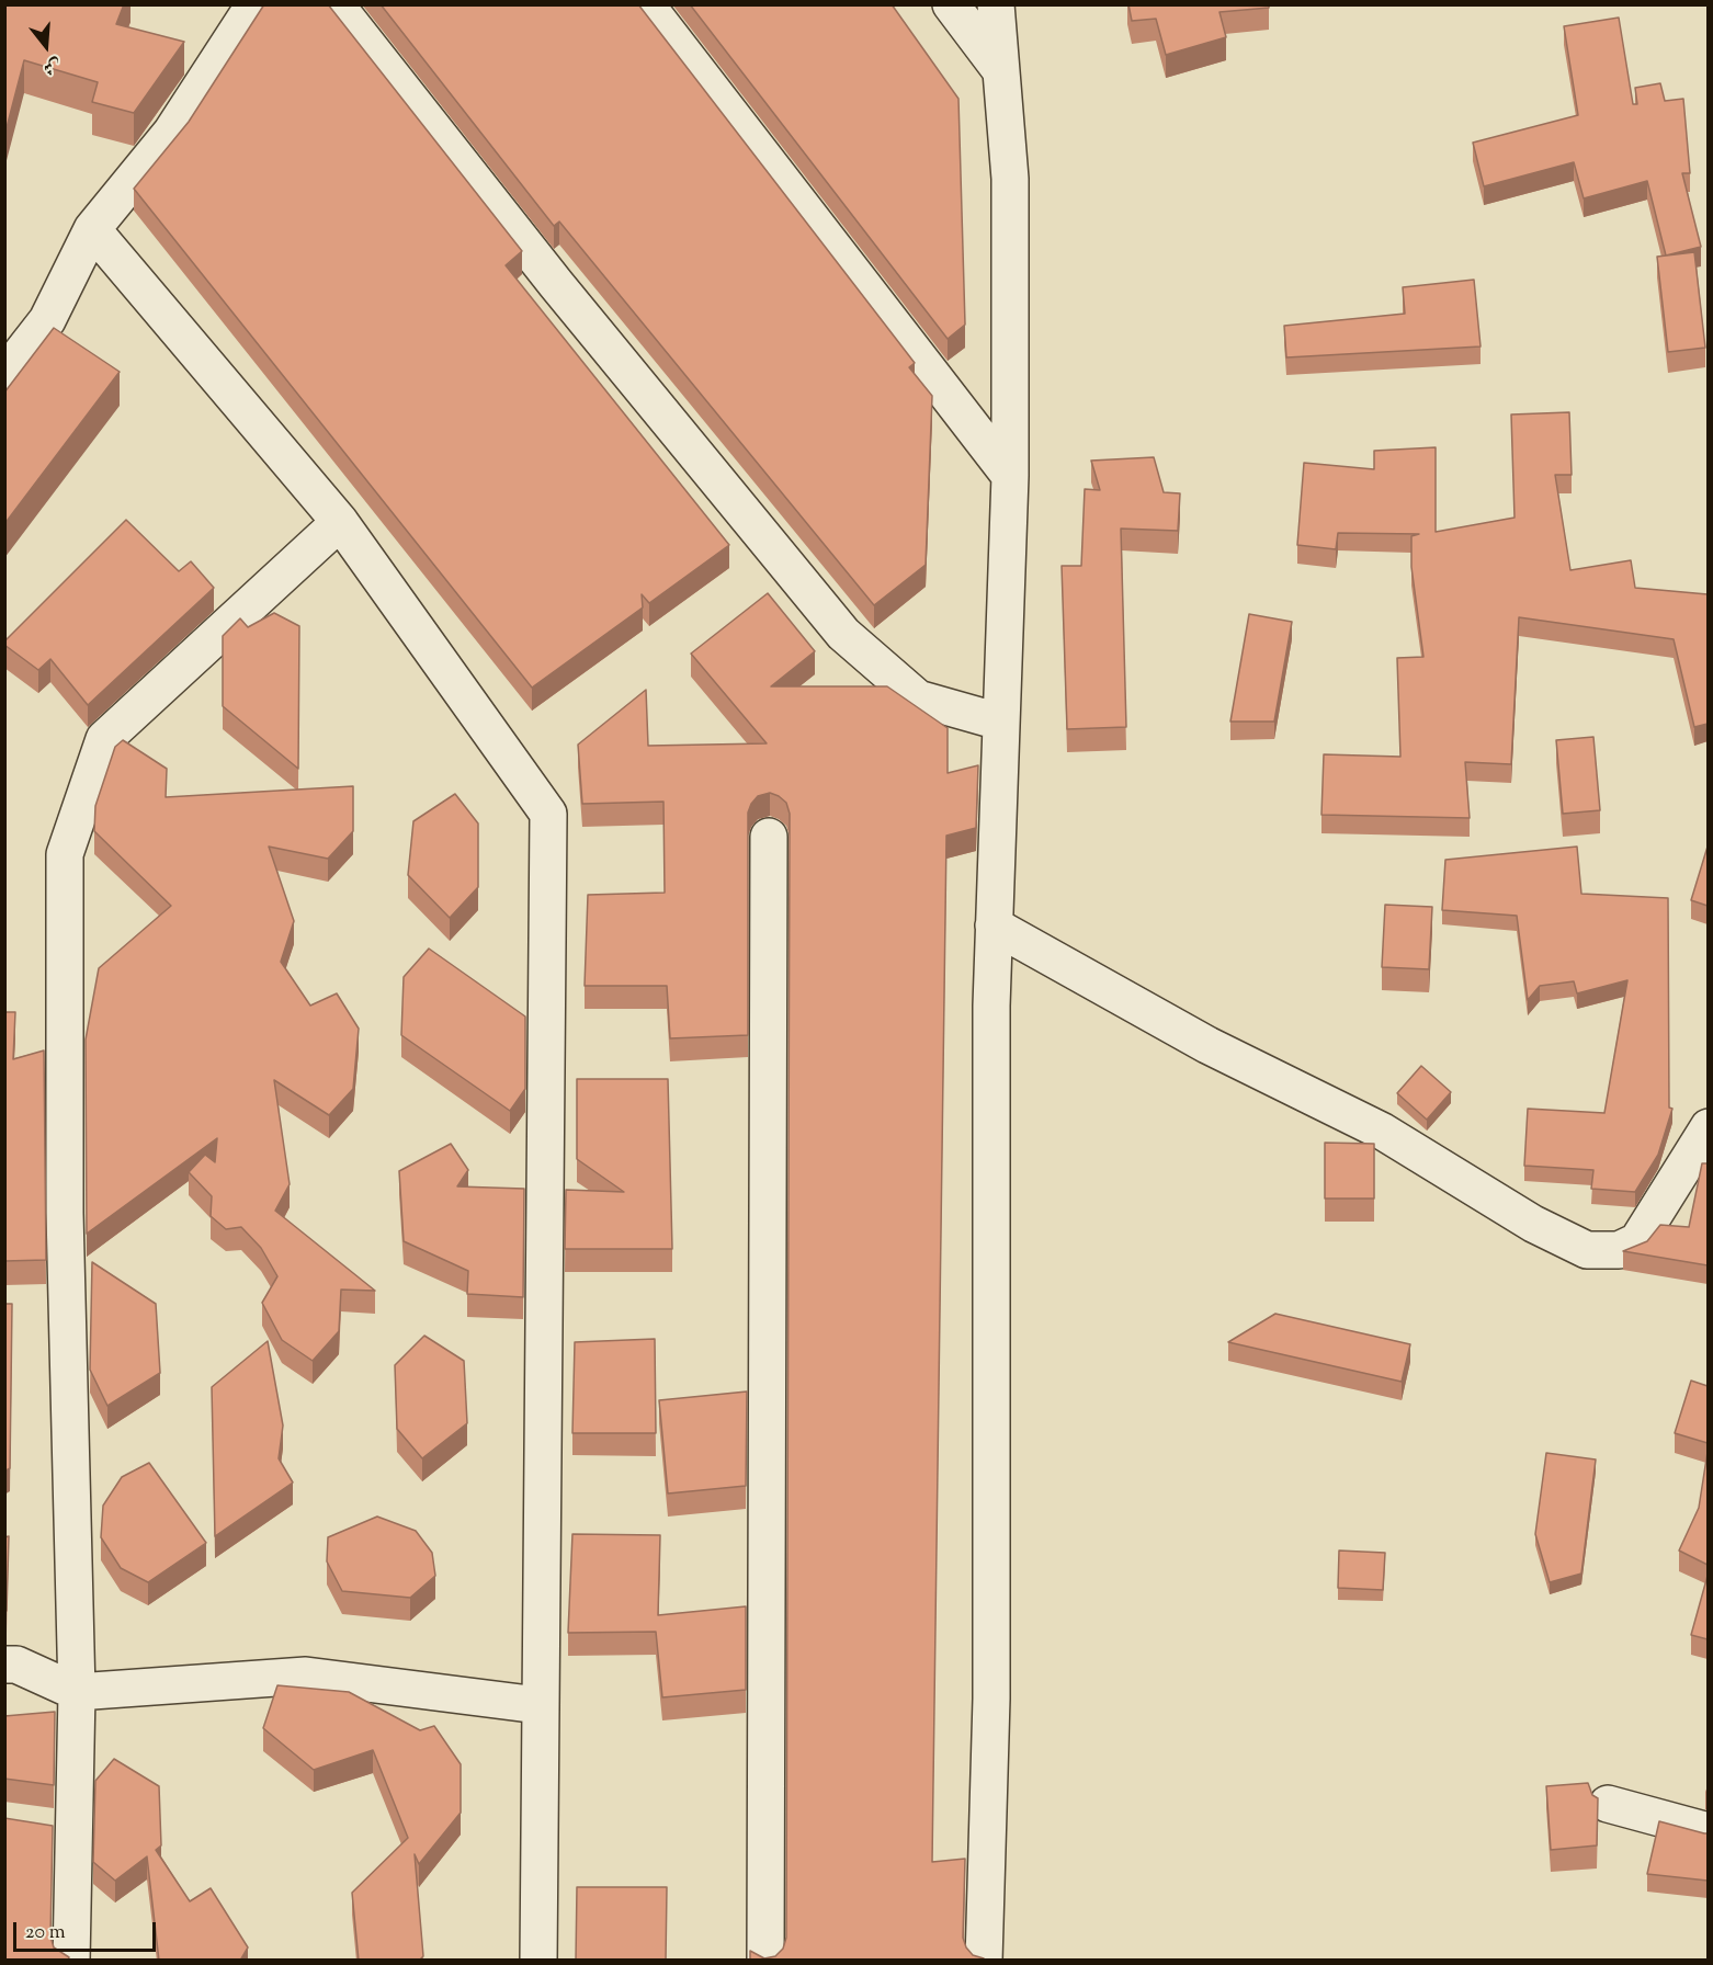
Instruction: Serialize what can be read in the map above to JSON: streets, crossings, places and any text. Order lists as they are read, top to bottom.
{
  "scale_bar": "20 m",
  "north": "bottom"
}
